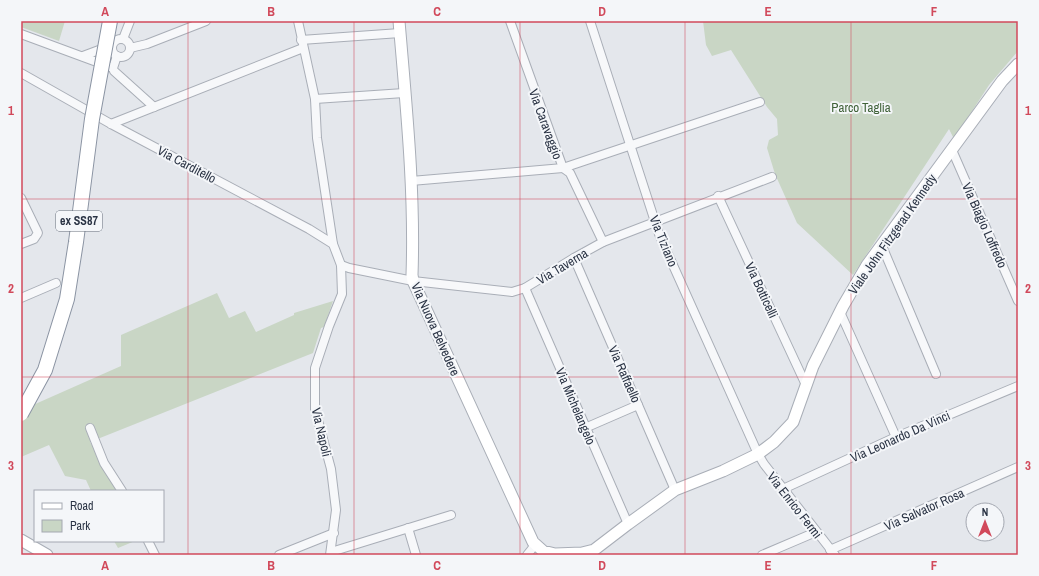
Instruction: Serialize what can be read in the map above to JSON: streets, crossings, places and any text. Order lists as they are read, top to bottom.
{
  "streets": {
    "highway": ["ex SS87"],
    "street": [
      "Via Caravaggio",
      "Via Carditello",
      "Via Biagio Loffredo",
      "Viale John Fitzgerad Kennedy",
      "Via Tiziano",
      "Via Taverna",
      "Via Botticelli",
      "Via Nuova Belvedere",
      "Via Raffaello",
      "Via Michelangelo",
      "Via Napoli",
      "Via Leonardo Da Vinci",
      "Via Enrico Fermi",
      "Via Salvator Rosa"
    ]
  },
  "crossings": [
    ["Via Caravaggio", "Via Taverna"],
    ["Via Biagio Loffredo", "Viale John Fitzgerad Kennedy"],
    ["Viale John Fitzgerad Kennedy", "Via Tiziano"],
    ["Viale John Fitzgerad Kennedy", "Via Botticelli"],
    ["Viale John Fitzgerad Kennedy", "Via Raffaello"],
    ["Viale John Fitzgerad Kennedy", "Via Michelangelo"],
    ["Viale John Fitzgerad Kennedy", "Via Enrico Fermi"],
    ["Via Tiziano", "Via Taverna"],
    ["Via Tiziano", "Via Enrico Fermi"],
    ["Via Taverna", "Via Botticelli"],
    ["Via Taverna", "Via Nuova Belvedere"],
    ["Via Taverna", "Via Raffaello"],
    ["Via Taverna", "Via Michelangelo"],
    ["Via Taverna", "Via Napoli"],
    ["Via Leonardo Da Vinci", "Via Enrico Fermi"],
    ["Via Enrico Fermi", "Via Salvator Rosa"]
  ],
  "parks": ["Parco Taglia"],
  "legend": ["Road", "Park"],
  "north": "top",
  "grid": {
    "columns": [
      "A",
      "B",
      "C",
      "D",
      "E",
      "F"
    ],
    "rows": ["1", "2", "3"]
  }
}
